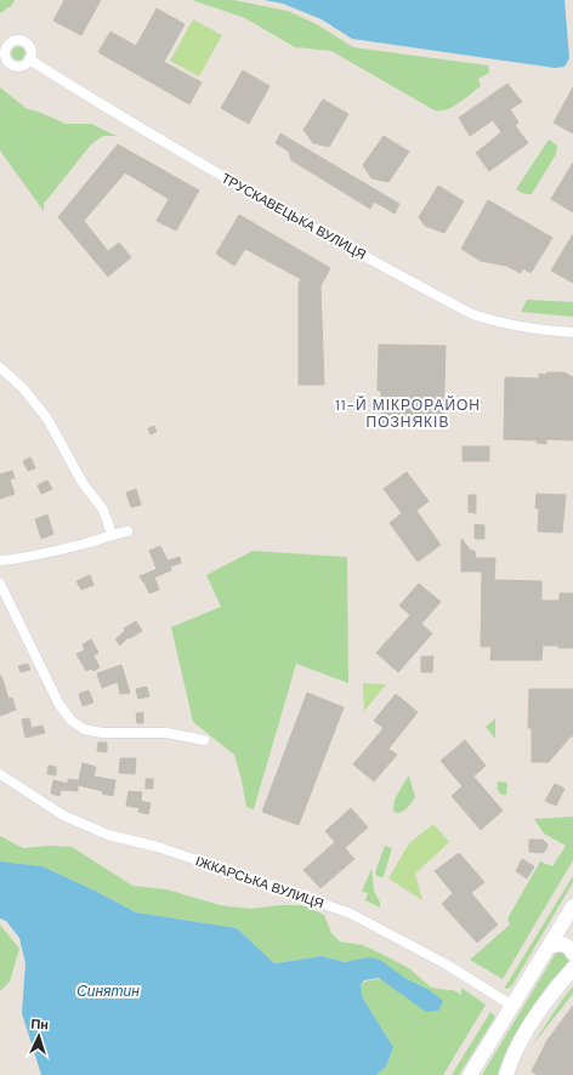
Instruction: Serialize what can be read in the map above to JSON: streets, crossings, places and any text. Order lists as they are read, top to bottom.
{
  "streets": {
    "street": ["ТРУСКАВЕЦЬКА ВУЛИЦЯ", "ІЖКАРСЬКА ВУЛИЦЯ"]
  },
  "districts": ["11-Й МІКРОРАЙОН ПОЗНЯКІВ"],
  "water": ["Синятин"],
  "north": "top"
}
